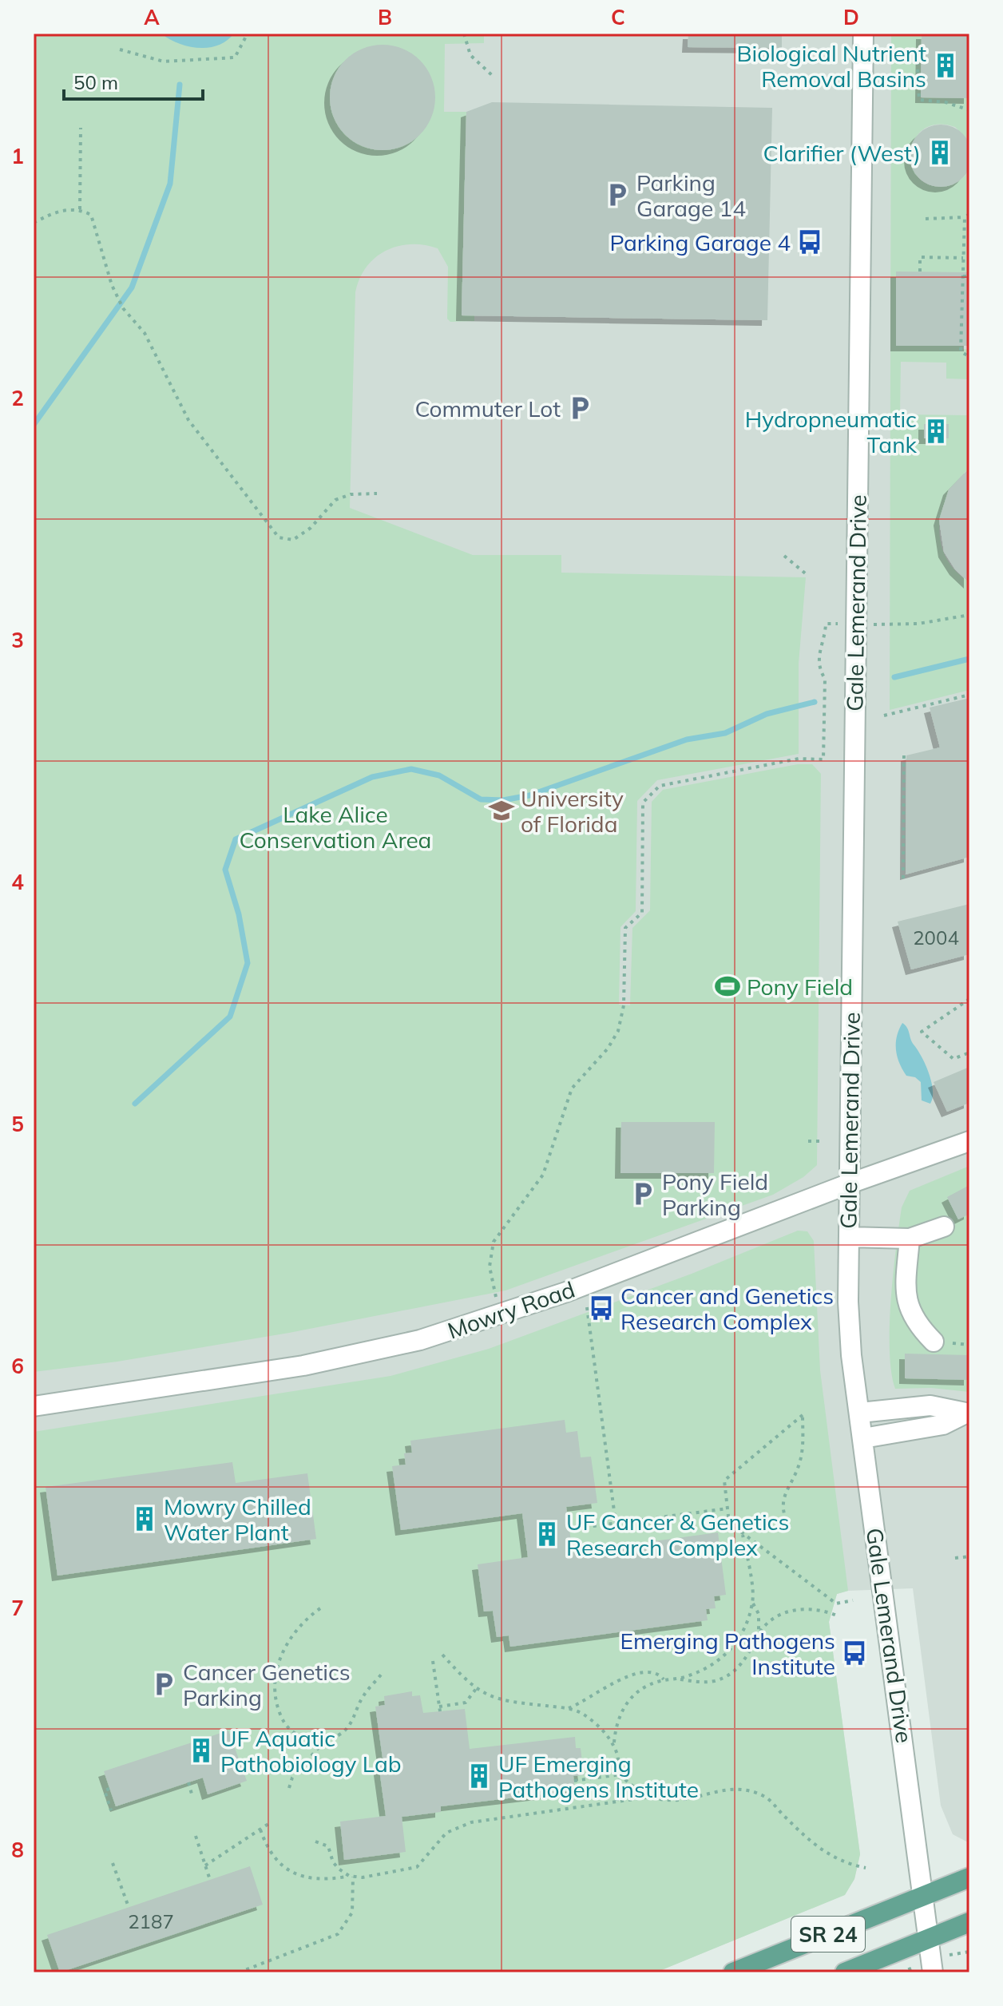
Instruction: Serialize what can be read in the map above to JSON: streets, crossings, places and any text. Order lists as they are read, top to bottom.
{
  "streets": {
    "main road": ["SR 24"],
    "street": ["Gale Lemerand Drive", "Mowry Road"]
  },
  "crossings": [
    ["Gale Lemerand Drive", "Mowry Road"],
    ["Gale Lemerand Drive", "SR 24"]
  ],
  "parks": ["Lake Alice Conservation Area"],
  "places": {
    "building": [
      "Biological Nutrient Removal Basins",
      "Clarifier (West)",
      "Hydropneumatic Tank",
      "Mowry Chilled Water Plant",
      "UF Cancer & Genetics Research Complex",
      "UF Aquatic Pathobiology Lab",
      "UF Emerging Pathogens Institute"
    ],
    "parking": [
      "Parking Garage 14",
      "Commuter Lot",
      "Pony Field Parking",
      "Cancer Genetics Parking"
    ],
    "bus stop": ["Parking Garage 4", "Cancer and Genetics Research Complex", "Emerging Pathogens Institute"],
    "school or university": ["University of Florida"],
    "sports": ["Pony Field"]
  },
  "house_numbers": ["2004", "2187"],
  "scale_bar": "50 m",
  "grid": {
    "columns": [
      "A",
      "B",
      "C",
      "D"
    ],
    "rows": [
      "1",
      "2",
      "3",
      "4",
      "5",
      "6",
      "7",
      "8"
    ]
  }
}
